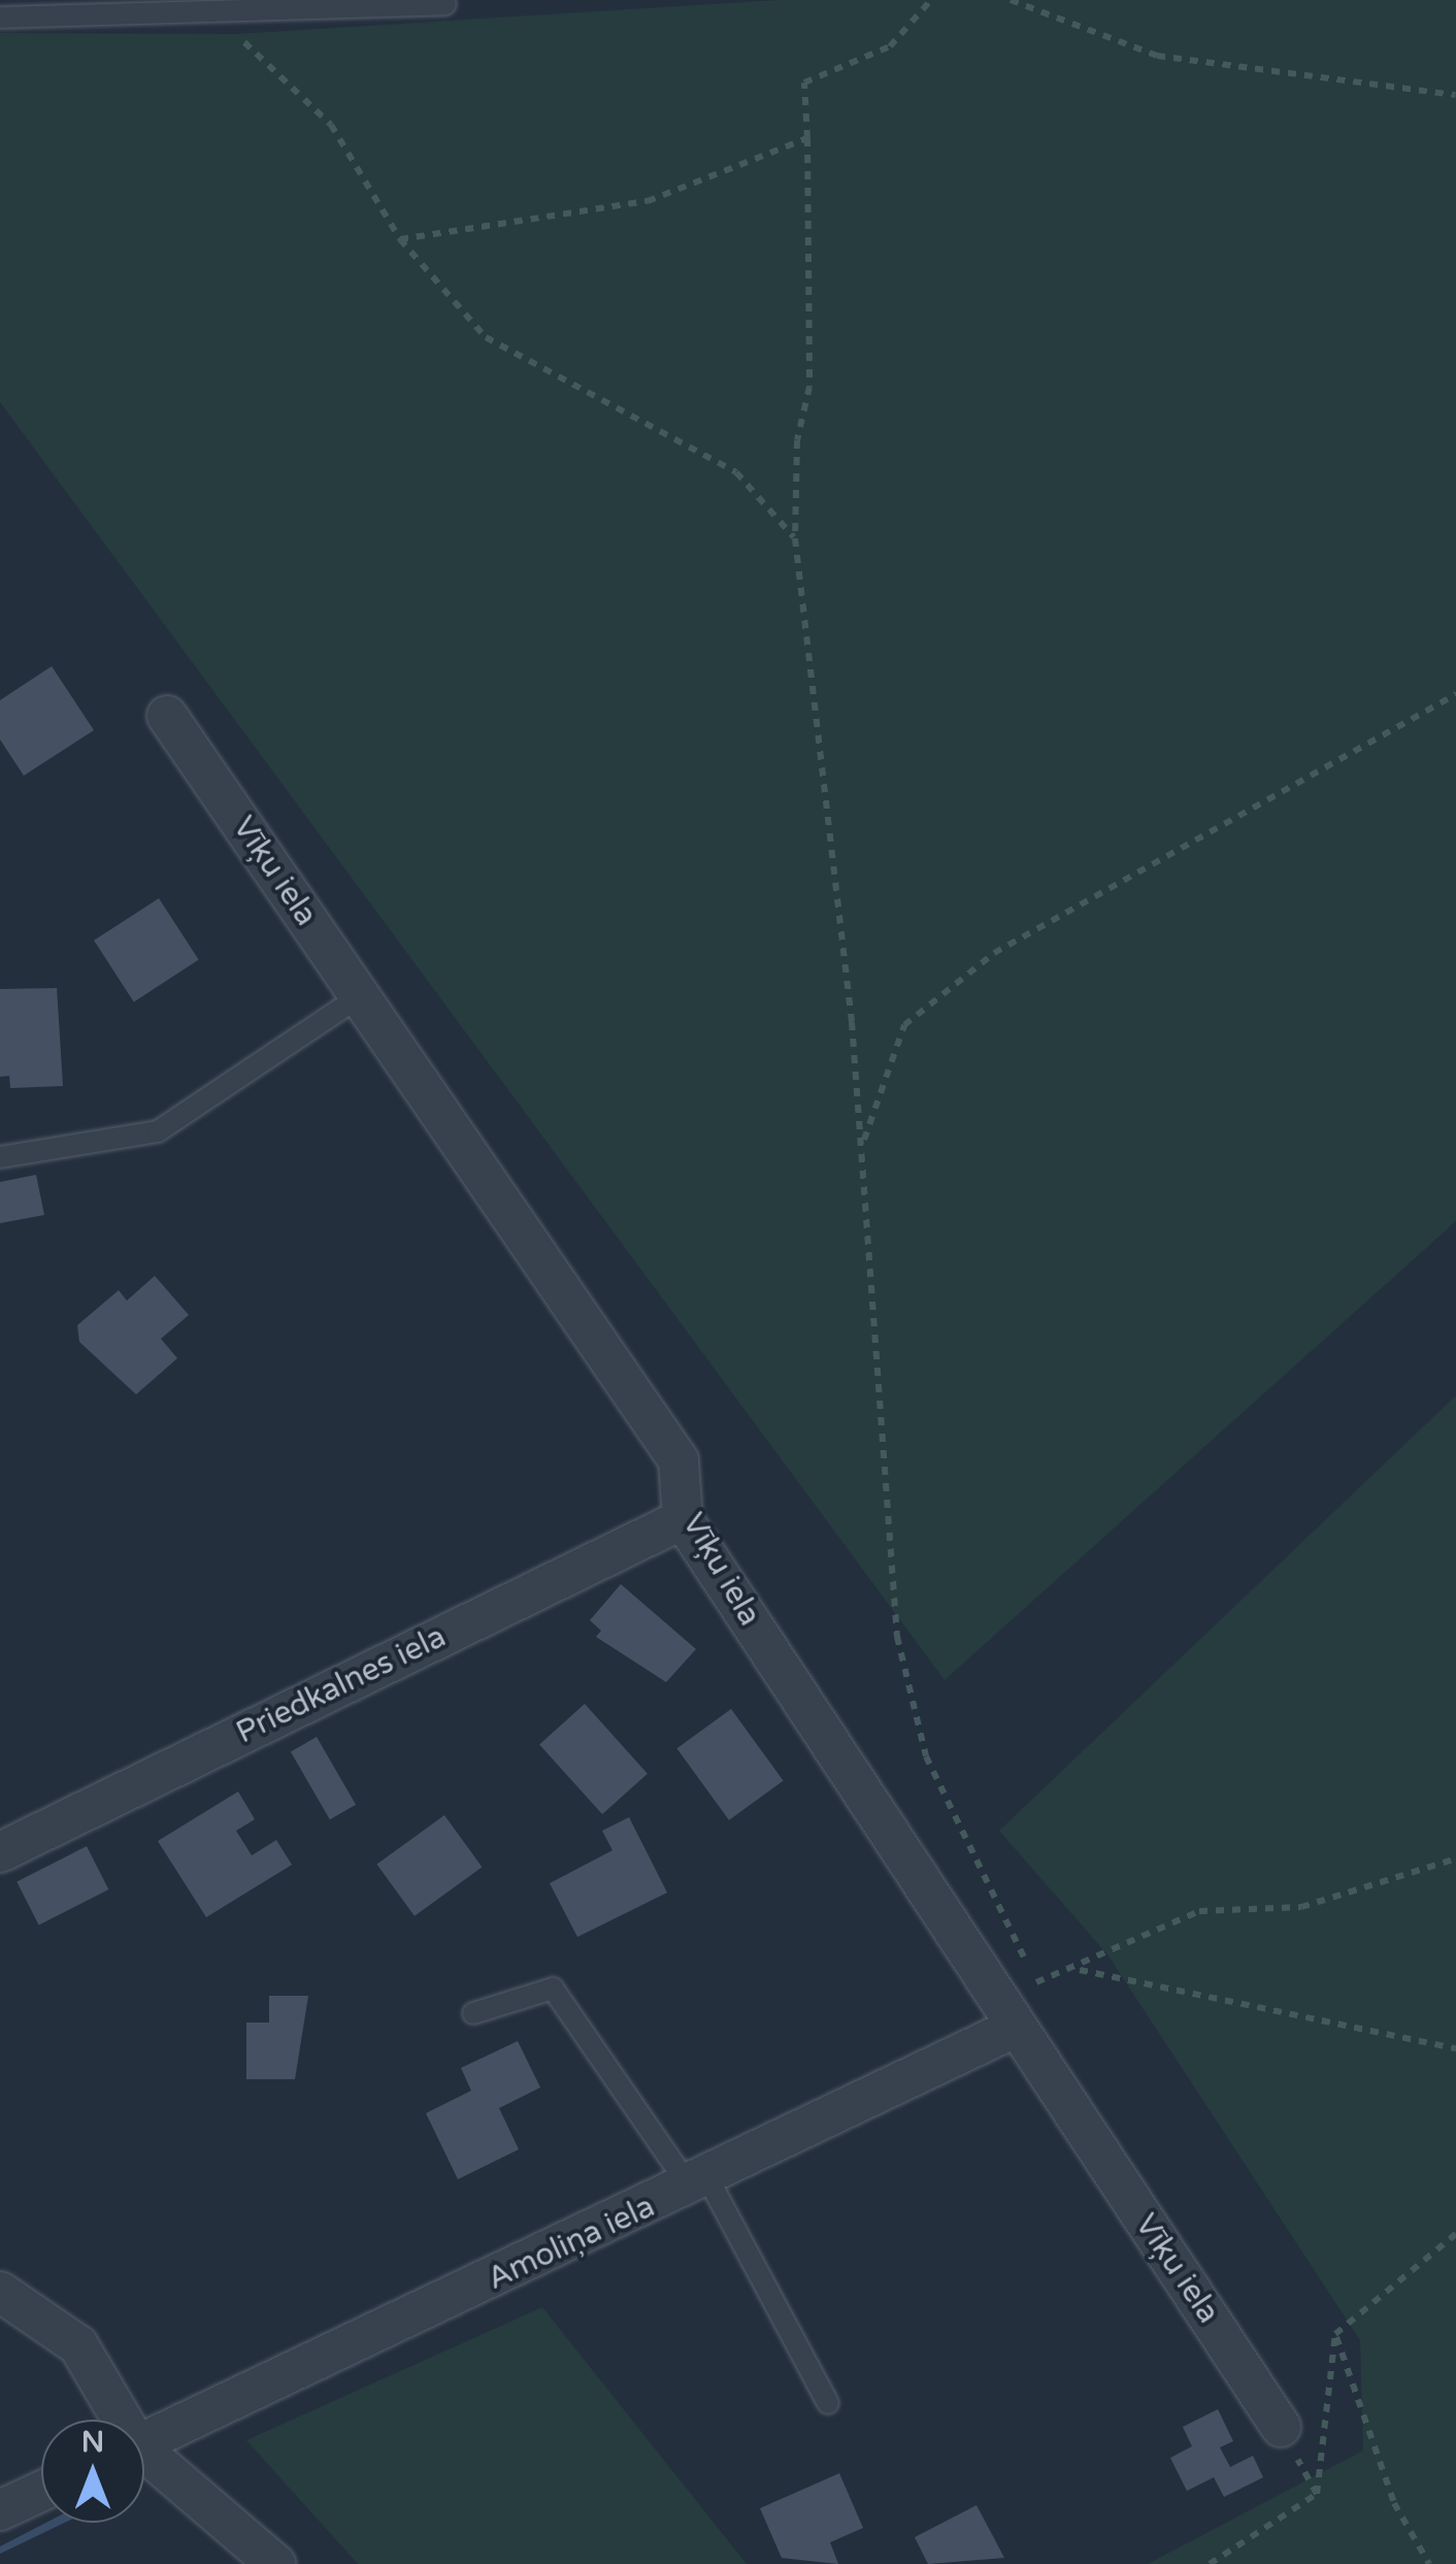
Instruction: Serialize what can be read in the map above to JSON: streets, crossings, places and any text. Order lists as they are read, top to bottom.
{
  "streets": {
    "street": ["Vīķu iela", "Priedkalnes iela", "Amoliņa iela"]
  },
  "crossings": [
    ["Vīķu iela", "Priedkalnes iela"],
    ["Vīķu iela", "Amoliņa iela"]
  ],
  "north": "top"
}
